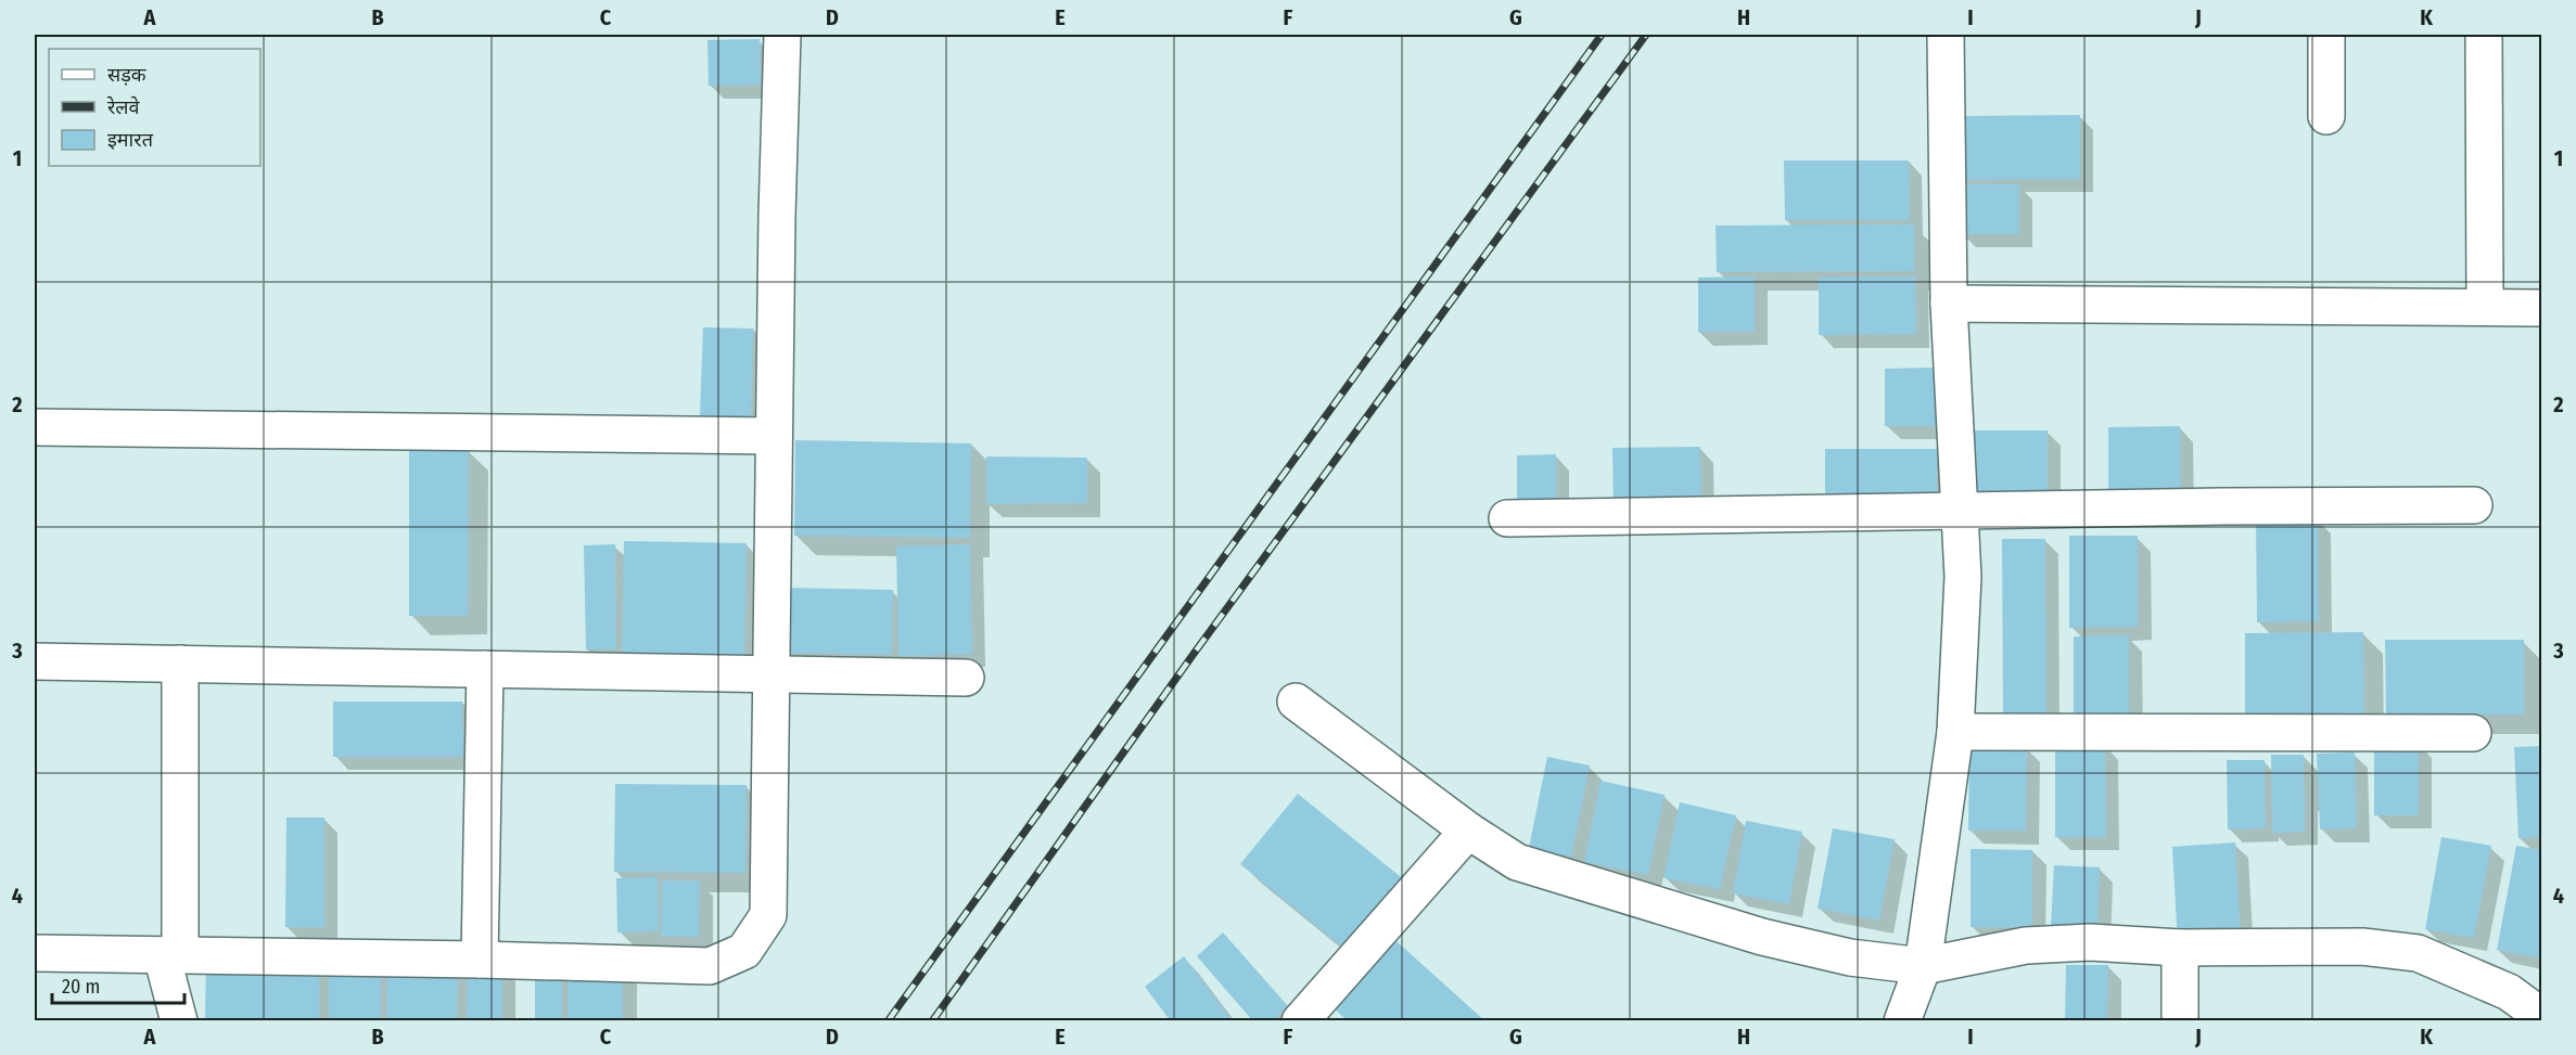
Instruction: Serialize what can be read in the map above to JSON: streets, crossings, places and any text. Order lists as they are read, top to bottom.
{
  "legend": ["सड़क", "रेलवे", "इमारत"],
  "scale_bar": "20 m",
  "grid": {
    "columns": [
      "A",
      "B",
      "C",
      "D",
      "E",
      "F",
      "G",
      "H",
      "I",
      "J",
      "K"
    ],
    "rows": [
      "1",
      "2",
      "3",
      "4"
    ]
  }
}
